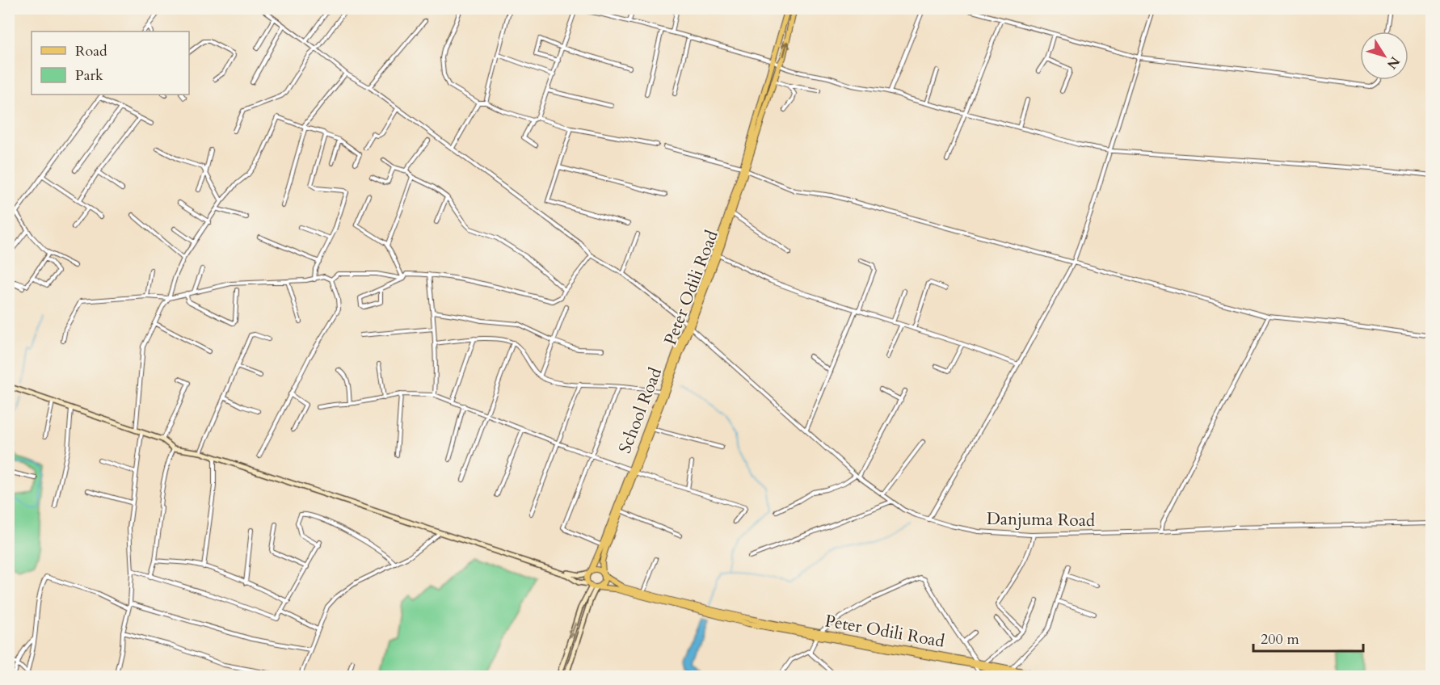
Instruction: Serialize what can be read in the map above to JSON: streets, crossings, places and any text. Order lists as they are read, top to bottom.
{
  "streets": {
    "main road": ["Peter Odili Road", "School Road"],
    "street": ["Danjuma Road"]
  },
  "crossings": [
    ["Peter Odili Road", "School Road"],
    ["Peter Odili Road", "Danjuma Road"],
    ["School Road", "Danjuma Road"]
  ],
  "legend": ["Road", "Park"],
  "scale_bar": "200 m",
  "north": "bottom right"
}
